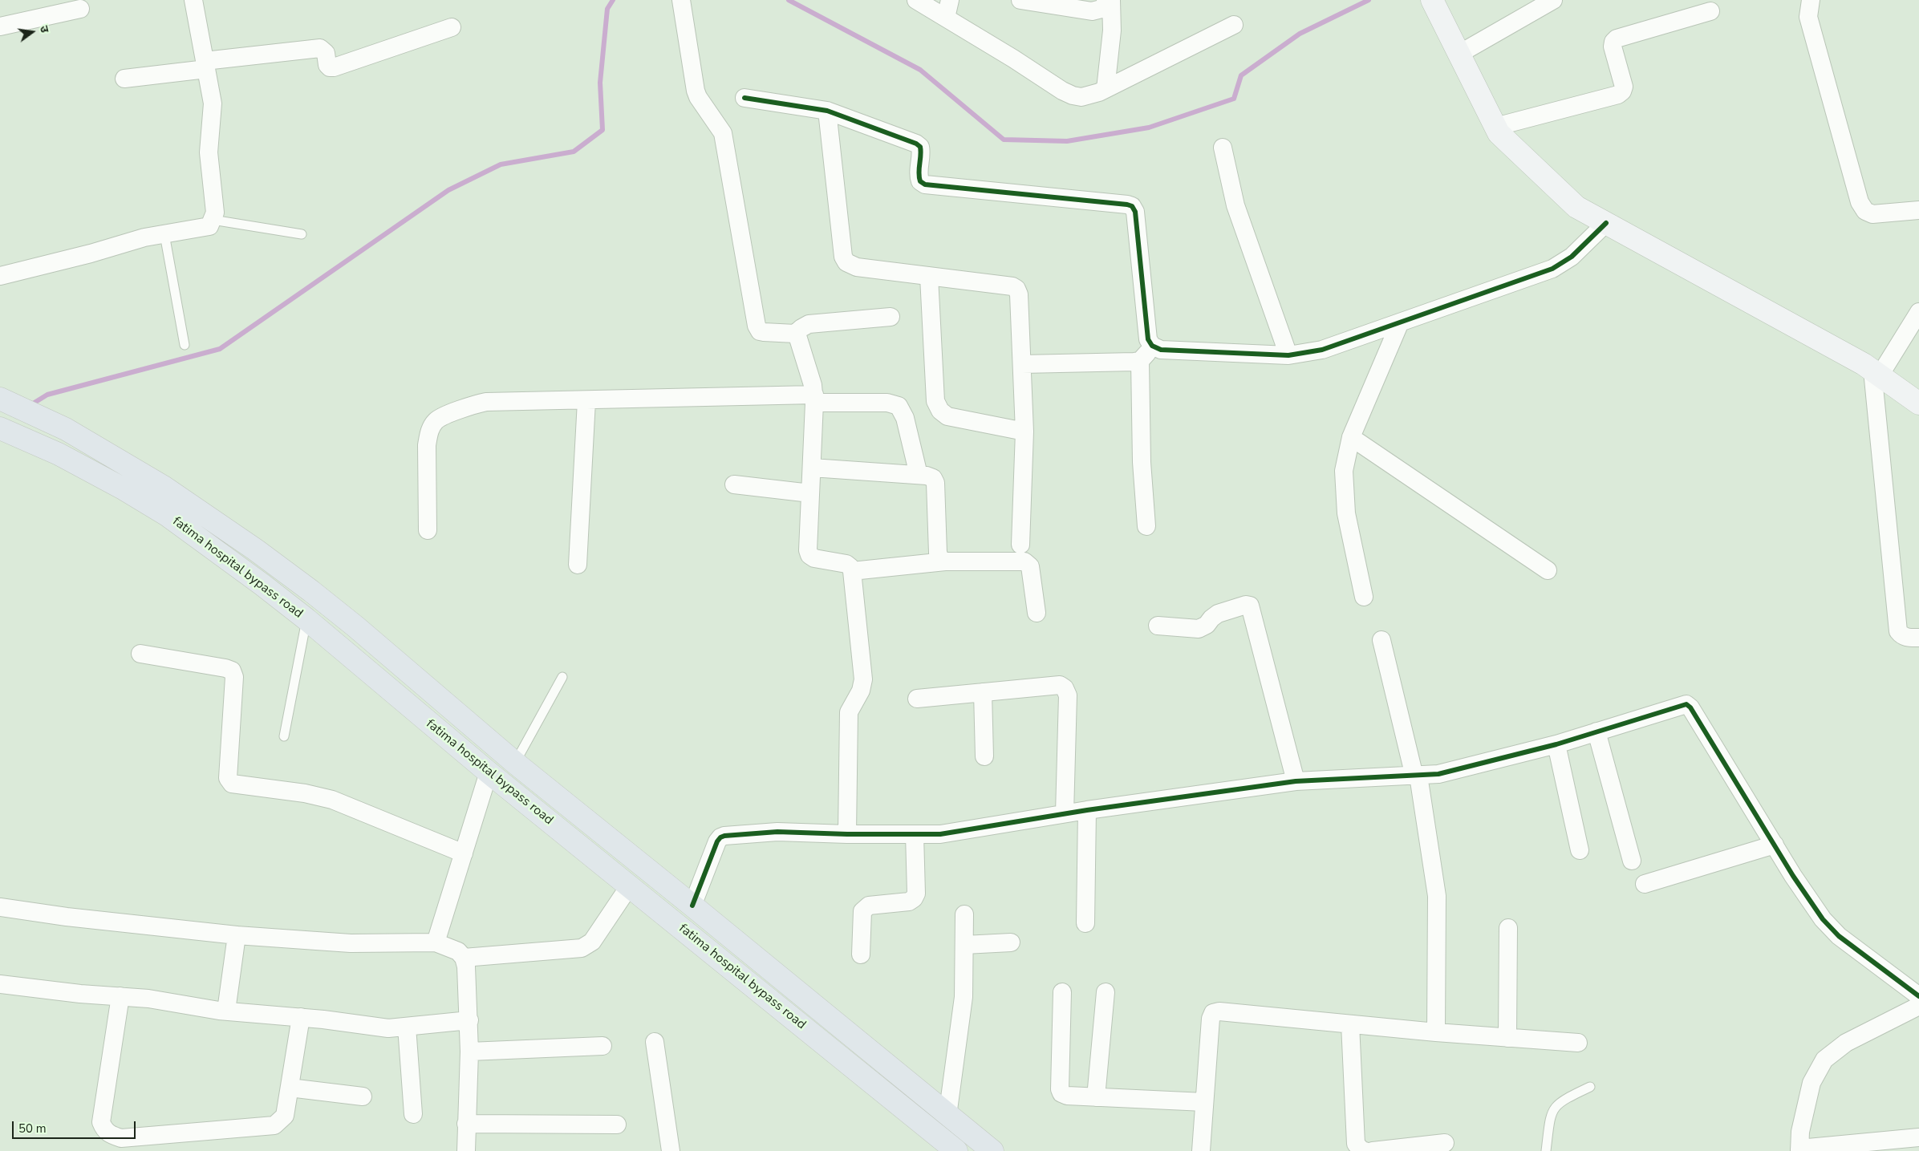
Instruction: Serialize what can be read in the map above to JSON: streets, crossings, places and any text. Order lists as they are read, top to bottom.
{
  "streets": {
    "highway": ["fatima hospital bypass road"]
  },
  "scale_bar": "50 m",
  "north": "right"
}
